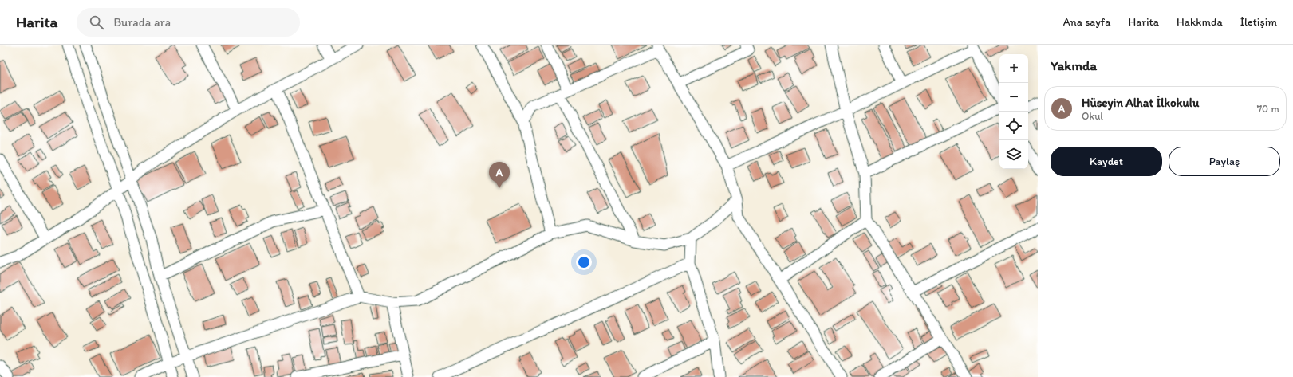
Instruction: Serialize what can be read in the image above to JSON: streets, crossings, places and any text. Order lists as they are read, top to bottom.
{
  "page": {
    "header": "Harita",
    "search": "Burada ara",
    "nav": [
      "Ana sayfa",
      "Harita",
      "Hakkında",
      "İletişim"
    ],
    "heading": "Yakında",
    "map_buttons": ["+", "−"],
    "list": [
      {
        "mark": "A",
        "name": "Hüseyin Alhat İlkokulu",
        "note": "Okul",
        "value": "70 m"
      }
    ],
    "buttons": ["Kaydet", "Paylaş"],
    "pins": "A"
  }
}
